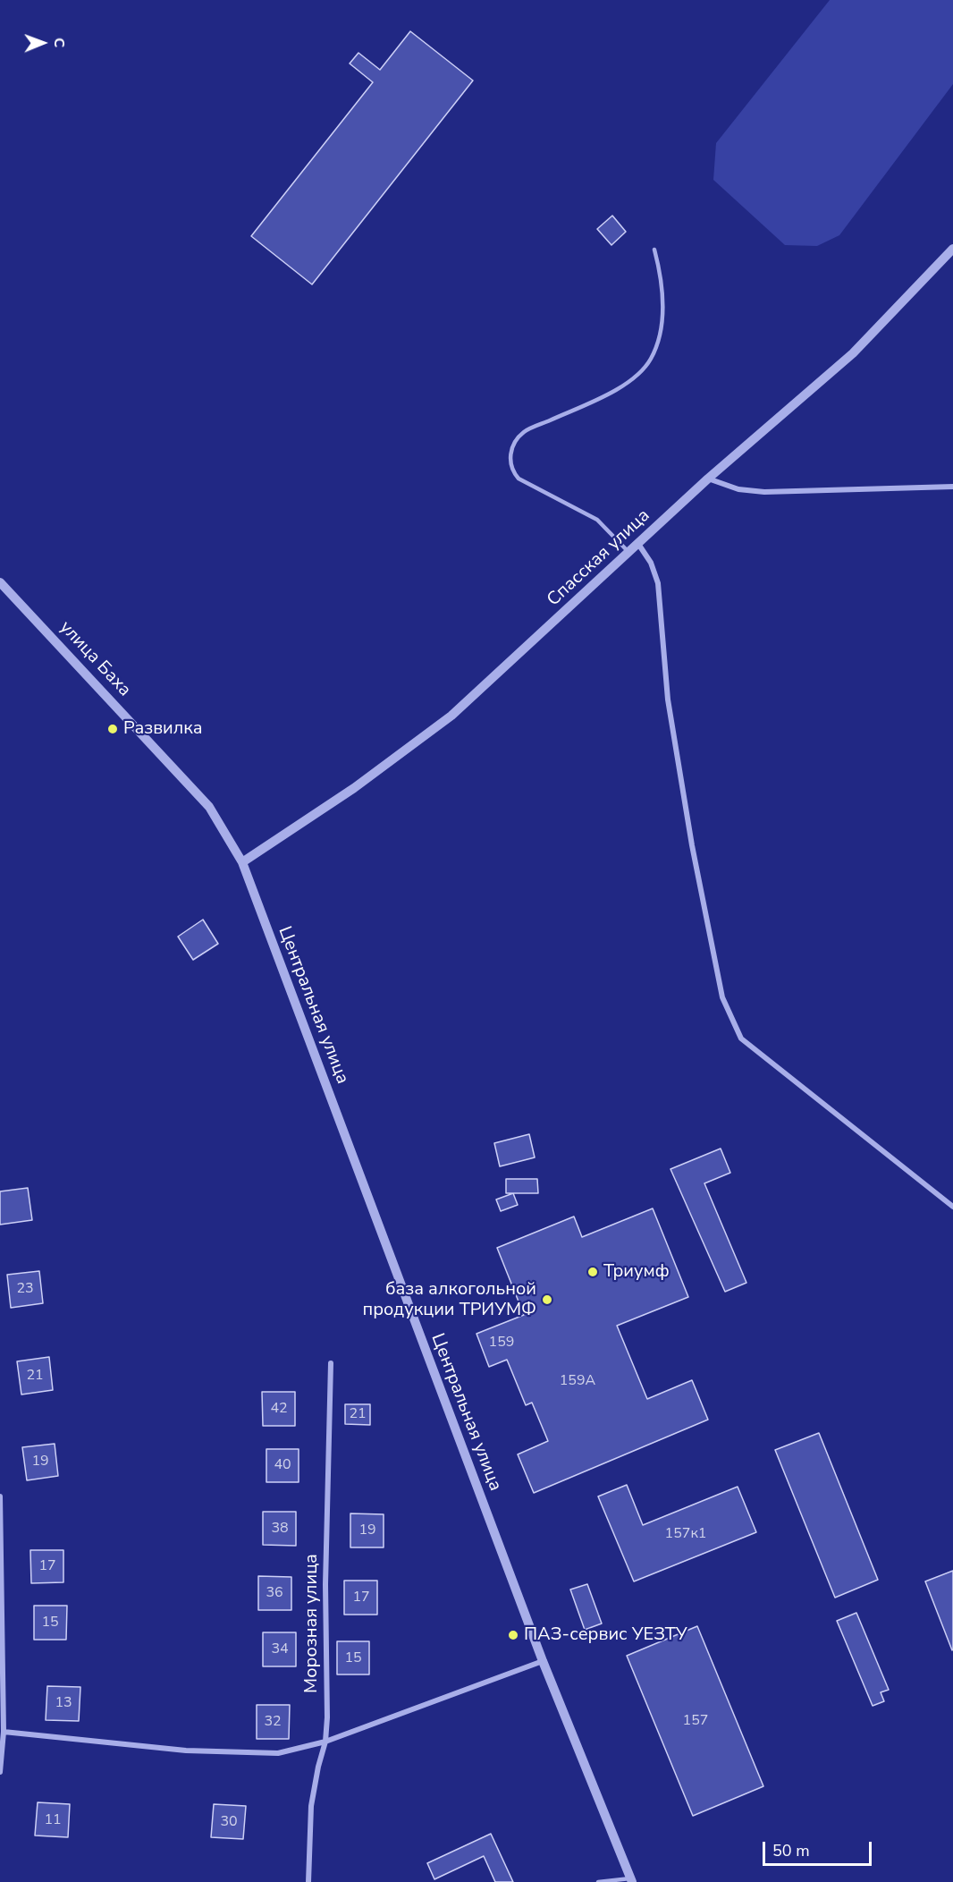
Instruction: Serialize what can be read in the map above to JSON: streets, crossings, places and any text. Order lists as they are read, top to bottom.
{
  "streets": {
    "street": [
      "Спасская улица",
      "улица Баха",
      "Центральная улица",
      "Морозная улица"
    ]
  },
  "crossings": [
    ["Спасская улица", "улица Баха"],
    ["Спасская улица", "Центральная улица"],
    ["улица Баха", "Центральная улица"]
  ],
  "places": [
    "Развилка",
    "Триумф",
    "база алкогольной продукции ТРИУМФ",
    "ПАЗ-сервис УЕЗТУ"
  ],
  "house_numbers": [
    "23",
    "159",
    "21",
    "159А",
    "42",
    "21",
    "19",
    "40",
    "38",
    "19",
    "157к1",
    "17",
    "36",
    "17",
    "15",
    "34",
    "15",
    "13",
    "157",
    "32",
    "11",
    "30"
  ],
  "scale_bar": "50 m",
  "north": "right"
}
